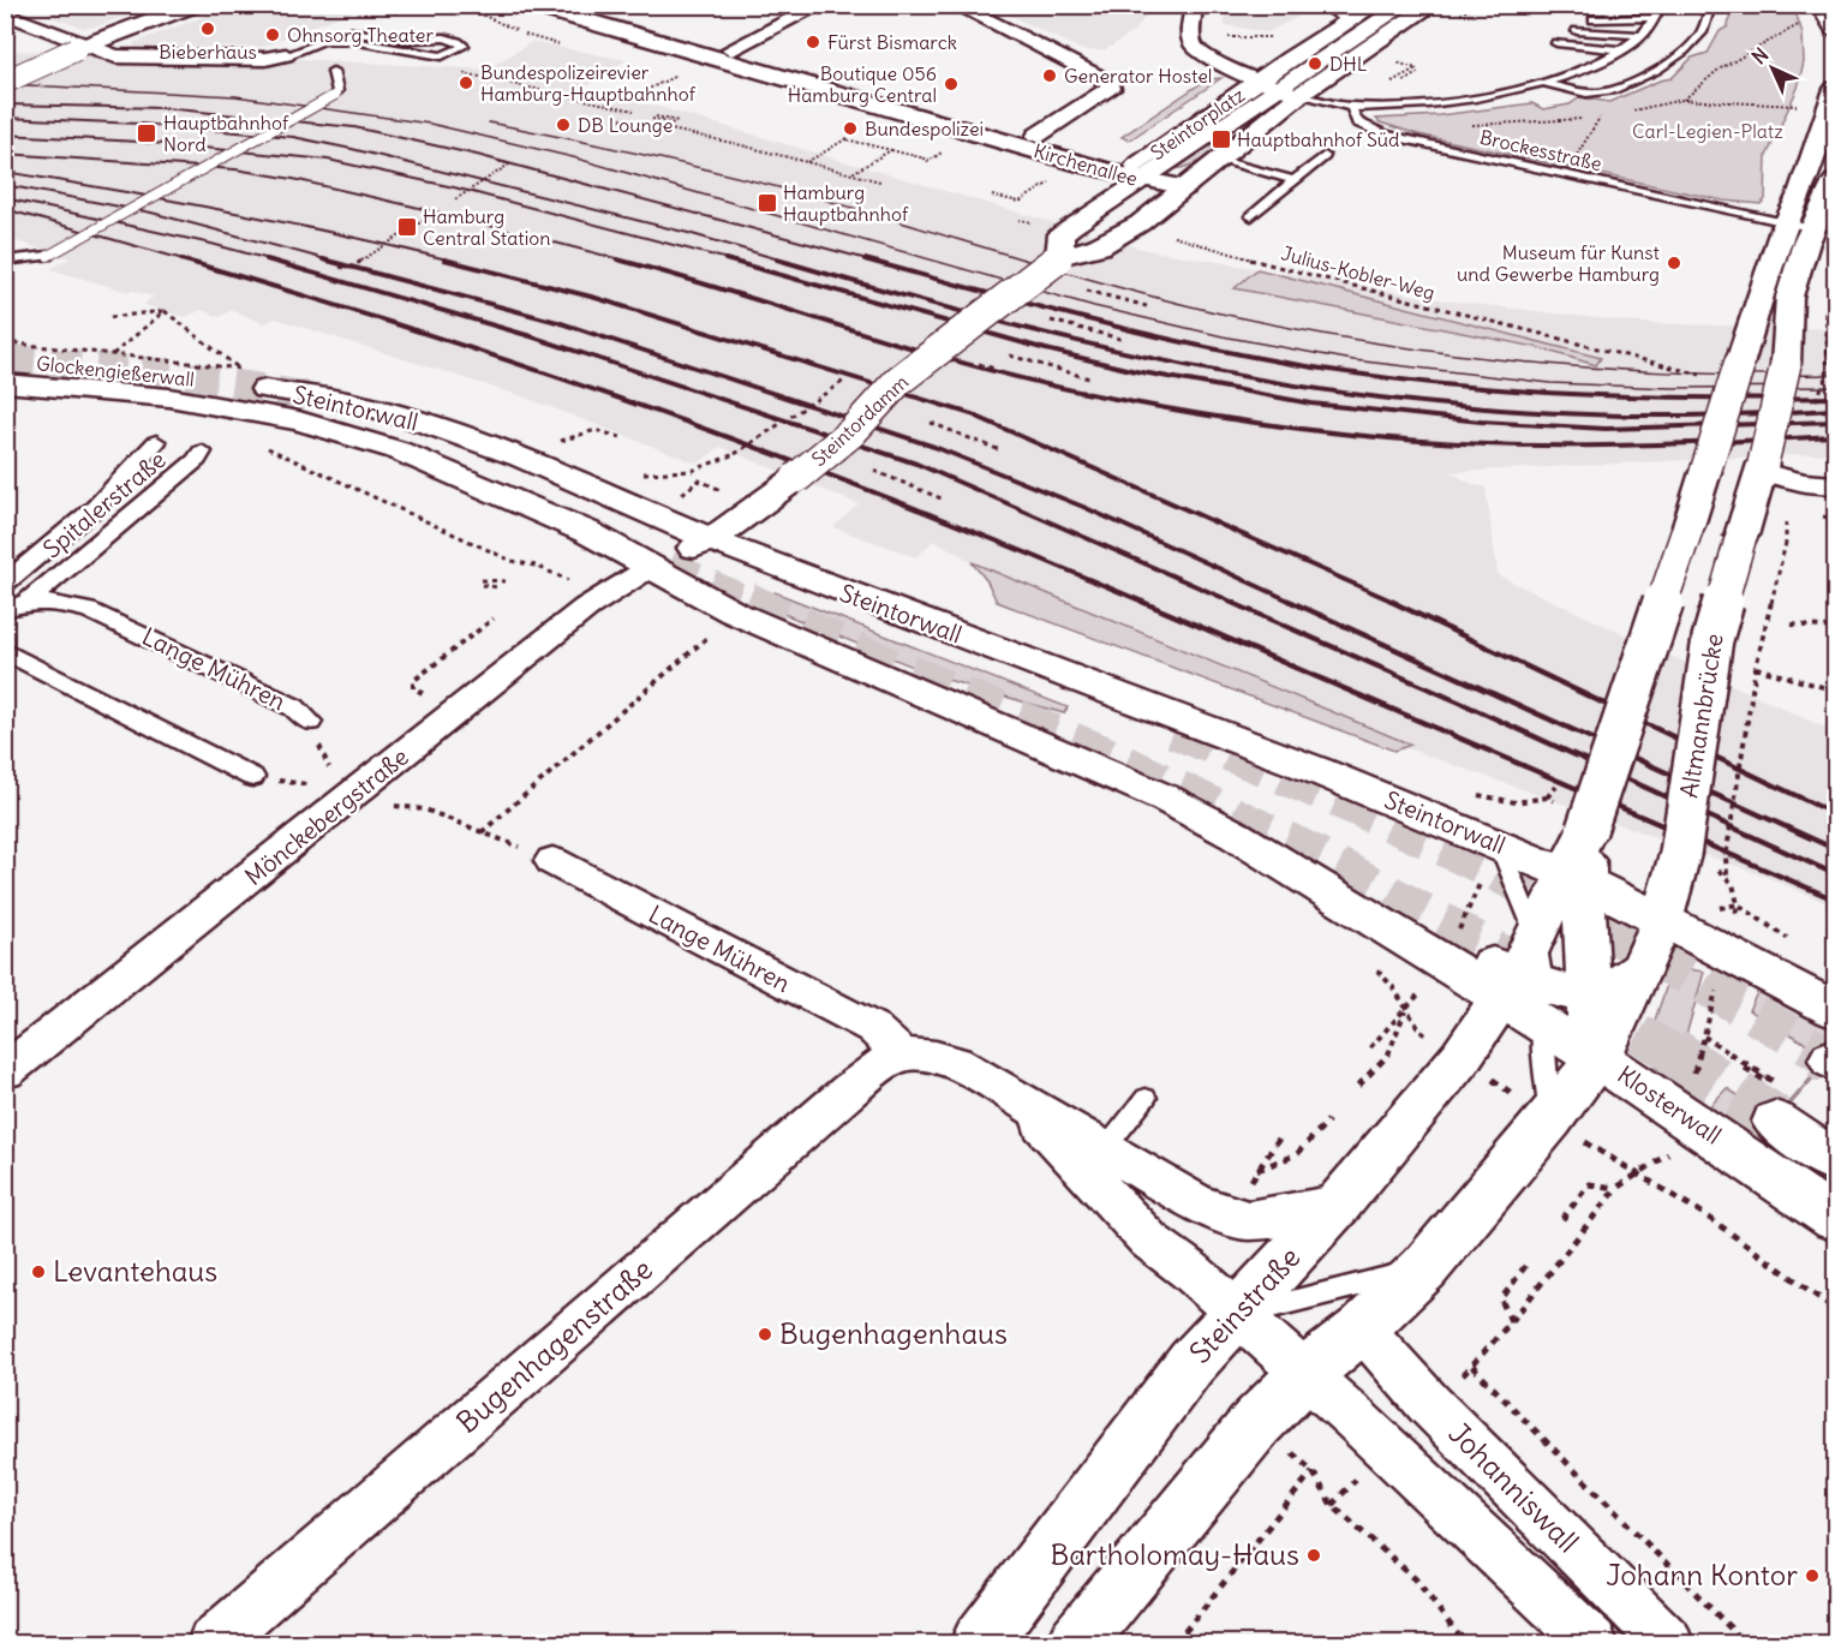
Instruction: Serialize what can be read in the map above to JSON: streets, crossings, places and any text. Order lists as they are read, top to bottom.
{
  "streets": {
    "main road": [
      "Steintorplatz",
      "Kirchenallee",
      "Glockengießerwall",
      "Steintorwall",
      "Steintordamm",
      "Altmannbrücke",
      "Klosterwall",
      "Steinstraße"
    ],
    "street": [
      "Spitalerstraße",
      "Lange Mühren",
      "Mönckebergstraße",
      "Bugenhagenstraße",
      "Johanniswall"
    ],
    "lane": ["Brockesstraße"],
    "path": ["Julius-Kobler-Weg"]
  },
  "crossings": [
    ["Steintorplatz", "Kirchenallee"],
    ["Steintorplatz", "Steintordamm"],
    ["Brockesstraße", "Altmannbrücke"],
    ["Kirchenallee", "Steintordamm"],
    ["Glockengießerwall", "Steintorwall"],
    ["Steintorwall", "Steintordamm"],
    ["Steintorwall", "Mönckebergstraße"],
    ["Steintorwall", "Klosterwall"],
    ["Steintorwall", "Steinstraße"],
    ["Steintordamm", "Mönckebergstraße"],
    ["Spitalerstraße", "Lange Mühren"],
    ["Lange Mühren", "Bugenhagenstraße"],
    ["Altmannbrücke", "Klosterwall"],
    ["Klosterwall", "Steinstraße"]
  ],
  "parks": ["Carl-Legien-Platz"],
  "places": {
    "other": [
      "Bieberhaus",
      "Ohnsorg Theater",
      "Fürst Bismarck",
      "DHL",
      "Generator Hostel",
      "Bundespolizeirevier Hamburg-Hauptbahnhof",
      "Boutique 056 Hamburg Central",
      "DB Lounge",
      "Bundespolizei",
      "Museum für Kunst und Gewerbe Hamburg",
      "Levantehaus",
      "Bugenhagenhaus",
      "Bartholomay-Haus",
      "Johann Kontor"
    ],
    "transit": [
      "Hauptbahnhof Nord",
      "Hauptbahnhof Süd",
      "Hamburg Hauptbahnhof",
      "Hamburg Central Station"
    ]
  },
  "north": "top left"
}
